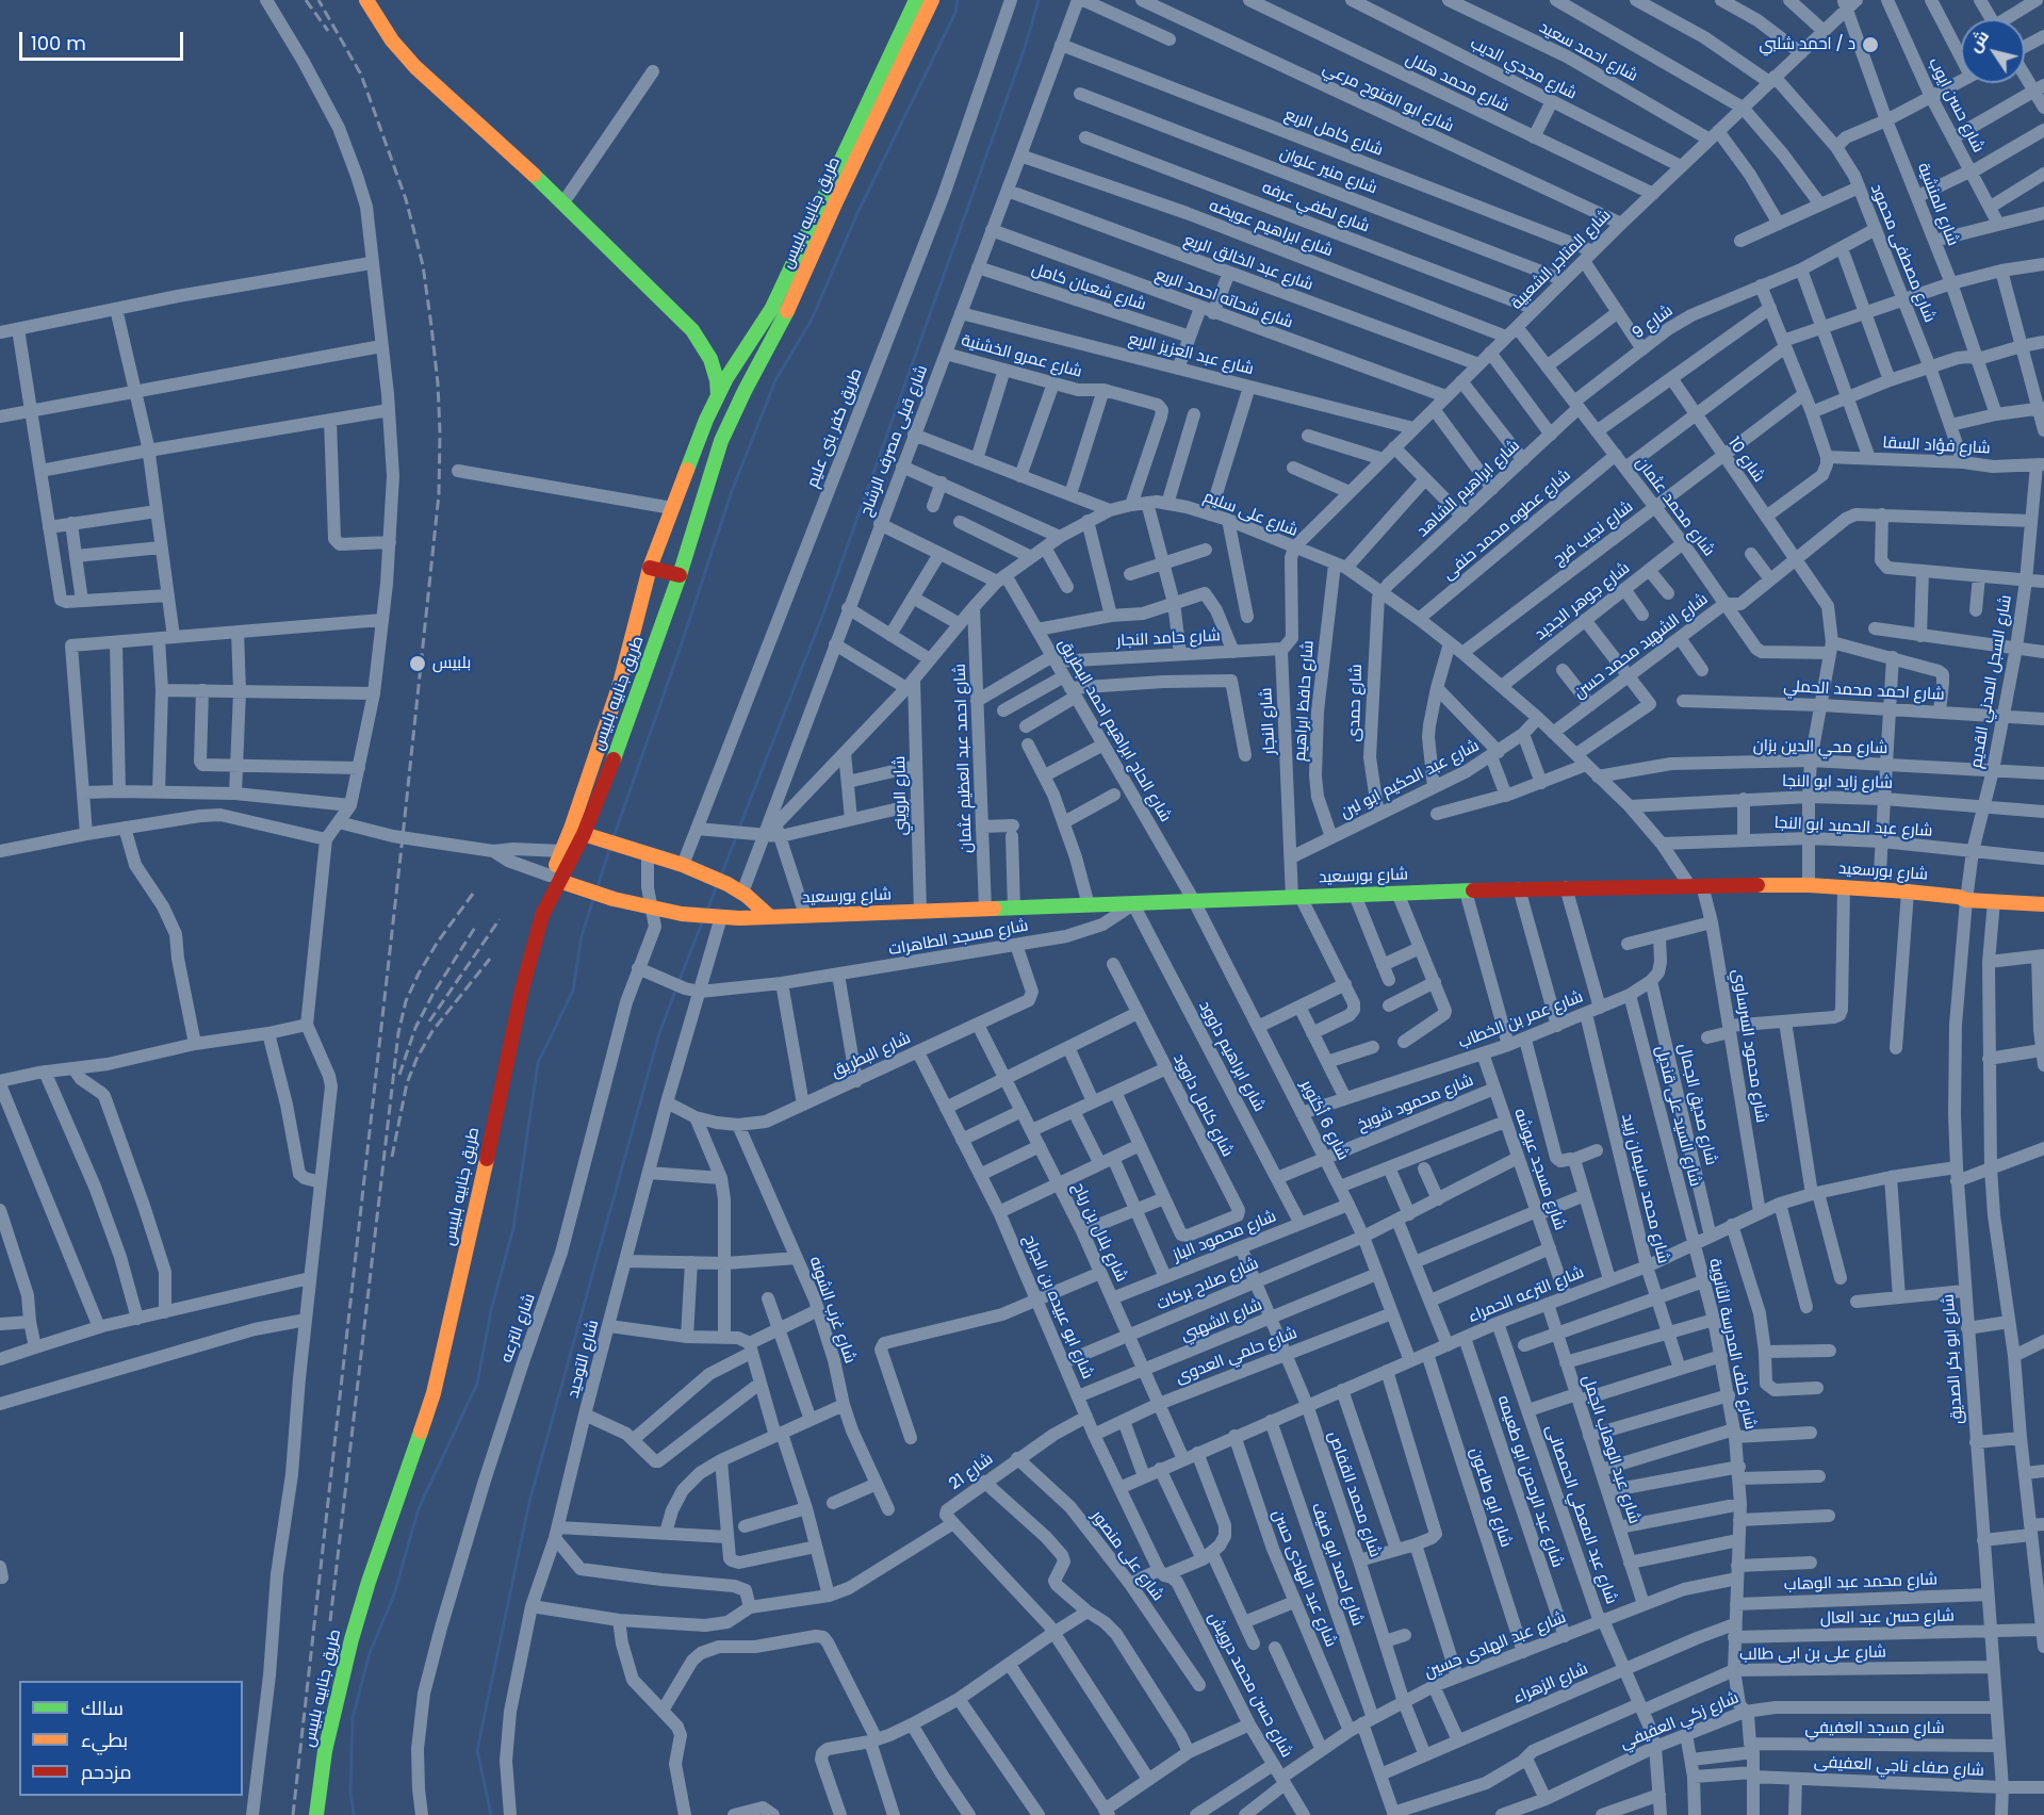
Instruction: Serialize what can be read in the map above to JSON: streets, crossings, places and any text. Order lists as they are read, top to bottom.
{
  "streets": {
    "main road": ["طريق جنابيه بلبيس", "شارع بورسعيد"],
    "street": [
      "شارع احمد سعيد",
      "شارع مجدي الديب",
      "شارع محمد هلال",
      "شارع ابو الفتوح مرعي",
      "شارع حسن ايوب",
      "شارع كامل الربع",
      "شارع منير علوان",
      "شارع المنشية",
      "شارع لطفي عرفه",
      "شارع ابراهيم عويضه",
      "شارع مصطفى محمود",
      "شارع المتاجر الشعبية",
      "شارع عبد الخالق الربع",
      "شارع شعبان كامل",
      "شارع شحاته احمد الربع",
      "شارع 9",
      "شارع عبد العزيز الربع",
      "شارع عمرو الخشنية",
      "طريق كفر بنى عليم",
      "شارع قبلى مصرف الرشاح",
      "شارع فؤاد السقا",
      "شارع 10",
      "شارع ابراهيم الشاهد",
      "شارع محمد عثمان",
      "شارع على سليم",
      "شارع عطوه محمد حنفى",
      "شارع نجيب فرج",
      "شارع جوهر الجديد",
      "شارع حامد النجار",
      "شارع الشهيد محمد حسن",
      "شارع السجل المدني القديم",
      "شارع احمد محمد الحملي",
      "شارع حافظ ابراهيم",
      "شارع حمدى",
      "شارع النجار",
      "شارع الحاج ابراهيم احمد البطريق",
      "شارع محي الدين بزان",
      "شارع احمد عبد العظيم عثمان",
      "شارع عبد الحكيم ابو لبن",
      "شارع زايد ابو النجا",
      "شارع الرويني",
      "شارع عبد الحميد ابو النجا",
      "شارع مسجد الطاهرات",
      "شارع عمر بن الخطاب",
      "شارع محمود السرساوي",
      "شارع البطريق",
      "شارع ابراهيم داوود",
      "شارع محمود شويخ",
      "شارع صديق الجمال",
      "شارع كامل داوود",
      "شارع السيد على قنديل",
      "شارع 6 أكتوبر",
      "شارع مسجد عيوشه",
      "شارع محمد سليمان زبيد",
      "شارع بلال بن رباح",
      "شارع محمود الباز",
      "شارع صلاح بركات",
      "شارع الترعه الحمراء",
      "شارع ابو عبيده بن الجراح",
      "شارع غرب الشونه",
      "شارع الشهبي",
      "شارع الترعه",
      "شارع خلف المدرسة الثانوية",
      "شارع حلمي العدوى",
      "شارع التوحيد",
      "شارع ابو بكر الصديق",
      "شارع عبد الوهاب الجمل",
      "شارع 21",
      "شارع عبد الرحمن ابو طعيمه",
      "شارع محمد القفاص",
      "شارع ابو طاعون",
      "شارع عبد المعطي الحمصانى",
      "شارع على منصور",
      "شارع احمد ابو ضيف",
      "شارع عبد الهادى حسن",
      "شارع محمد عبد الوهاب",
      "شارع حسن عبد العال",
      "شارع عبد الهادى حسين",
      "شارع على بن ابى طالب",
      "شارع الزهراء",
      "شارع حسن محمد درويش",
      "شارع زكي العفيفي",
      "شارع مسجد العفيفي",
      "شارع صفاء ناجي العفيفى"
    ]
  },
  "crossings": [
    ["شارع احمد سعيد", "شارع المتاجر الشعبية"],
    ["شارع مجدي الديب", "شارع المتاجر الشعبية"],
    ["شارع محمد هلال", "شارع المتاجر الشعبية"],
    ["شارع ابو الفتوح مرعي", "شارع المتاجر الشعبية"],
    ["شارع كامل الربع", "شارع المتاجر الشعبية"],
    ["شارع كامل الربع", "شارع قبلى مصرف الرشاح"],
    ["شارع منير علوان", "شارع المتاجر الشعبية"],
    ["شارع المنشية", "شارع المتاجر الشعبية"],
    ["شارع لطفي عرفه", "شارع المتاجر الشعبية"],
    ["طريق جنابيه بلبيس", "شارع بورسعيد"],
    ["شارع ابراهيم عويضه", "شارع المتاجر الشعبية"],
    ["شارع ابراهيم عويضه", "شارع قبلى مصرف الرشاح"],
    ["شارع ابراهيم عويضه", "شارع محمد عثمان"],
    ["شارع مصطفى محمود", "شارع المتاجر الشعبية"],
    ["شارع مصطفى محمود", "شارع 9"],
    ["شارع مصطفى محمود", "شارع فؤاد السقا"],
    ["شارع المتاجر الشعبية", "شارع عبد الخالق الربع"],
    ["شارع المتاجر الشعبية", "شارع شحاته احمد الربع"],
    ["شارع المتاجر الشعبية", "شارع عبد العزيز الربع"],
    ["شارع المتاجر الشعبية", "شارع محمد عثمان"],
    ["شارع المتاجر الشعبية", "شارع على سليم"],
    ["شارع المتاجر الشعبية", "شارع النجار"],
    ["شارع عبد الخالق الربع", "شارع قبلى مصرف الرشاح"],
    ["شارع شعبان كامل", "شارع قبلى مصرف الرشاح"],
    ["شارع شحاته احمد الربع", "شارع قبلى مصرف الرشاح"],
    ["شارع 9", "شارع ابراهيم الشاهد"],
    ["شارع 9", "شارع محمد عثمان"],
    ["شارع عبد العزيز الربع", "شارع قبلى مصرف الرشاح"],
    ["شارع عمرو الخشنية", "شارع قبلى مصرف الرشاح"],
    ["شارع عمرو الخشنية", "شارع على سليم"],
    ["شارع قبلى مصرف الرشاح", "شارع على سليم"],
    ["شارع فؤاد السقا", "شارع السجل المدني القديم"],
    ["شارع 10", "شارع محمد عثمان"],
    ["شارع 10", "شارع نجيب فرج"],
    ["شارع 10", "شارع الشهيد محمد حسن"],
    ["شارع 10", "شارع احمد محمد الحملي"],
    ["شارع 10", "شارع محي الدين بزان"],
    ["شارع 10", "شارع زايد ابو النجا"],
    ["شارع 10", "شارع عبد الحميد ابو النجا"],
    ["شارع 10", "شارع بورسعيد"],
    ["شارع ابراهيم الشاهد", "شارع محمد عثمان"],
    ["شارع ابراهيم الشاهد", "شارع على سليم"],
    ["شارع ابراهيم الشاهد", "شارع حمدى"],
    ["شارع محمد عثمان", "شارع عطوه محمد حنفى"],
    ["شارع محمد عثمان", "شارع نجيب فرج"],
    ["شارع محمد عثمان", "شارع جوهر الجديد"],
    ["شارع محمد عثمان", "شارع الشهيد محمد حسن"],
    ["شارع على سليم", "شارع عطوه محمد حنفى"],
    ["شارع على سليم", "شارع نجيب فرج"],
    ["شارع على سليم", "شارع جوهر الجديد"],
    ["شارع على سليم", "شارع الشهيد محمد حسن"],
    ["شارع على سليم", "شارع حافظ ابراهيم"],
    ["شارع على سليم", "شارع حمدى"],
    ["شارع على سليم", "شارع النجار"],
    ["شارع على سليم", "شارع الحاج ابراهيم احمد البطريق"],
    ["شارع على سليم", "شارع محي الدين بزان"],
    ["شارع على سليم", "شارع احمد عبد العظيم عثمان"],
    ["شارع على سليم", "شارع عبد الحكيم ابو لبن"],
    ["شارع على سليم", "شارع زايد ابو النجا"],
    ["شارع على سليم", "شارع الرويني"],
    ["شارع على سليم", "شارع عبد الحميد ابو النجا"],
    ["شارع على سليم", "شارع بورسعيد"],
    ["شارع على سليم", "شارع محمود السرساوي"],
    ["شارع حامد النجار", "شارع النجار"],
    ["شارع حامد النجار", "شارع الحاج ابراهيم احمد البطريق"],
    ["شارع الشهيد محمد حسن", "شارع السجل المدني القديم"],
    ["شارع السجل المدني القديم", "شارع احمد محمد الحملي"],
    ["شارع السجل المدني القديم", "شارع محي الدين بزان"],
    ["شارع السجل المدني القديم", "شارع زايد ابو النجا"],
    ["شارع السجل المدني القديم", "شارع عبد الحميد ابو النجا"],
    ["شارع السجل المدني القديم", "شارع بورسعيد"],
    ["شارع السجل المدني القديم", "شارع ابو بكر الصديق"],
    ["شارع حافظ ابراهيم", "شارع عبد الحكيم ابو لبن"],
    ["شارع حمدى", "شارع عبد الحكيم ابو لبن"],
    ["شارع النجار", "شارع عبد الحكيم ابو لبن"],
    ["شارع النجار", "شارع بورسعيد"],
    ["شارع الحاج ابراهيم احمد البطريق", "شارع بورسعيد"],
    ["شارع الحاج ابراهيم احمد البطريق", "شارع 6 أكتوبر"],
    ["شارع احمد عبد العظيم عثمان", "شارع بورسعيد"],
    ["شارع الرويني", "شارع بورسعيد"],
    ["شارع بورسعيد", "شارع مسجد الطاهرات"],
    ["شارع بورسعيد", "شارع محمود السرساوي"],
    ["شارع بورسعيد", "شارع ابراهيم داوود"],
    ["شارع بورسعيد", "شارع 6 أكتوبر"],
    ["شارع بورسعيد", "شارع الترعه"],
    ["شارع بورسعيد", "شارع التوحيد"],
    ["شارع بورسعيد", "شارع ابو بكر الصديق"],
    ["شارع مسجد الطاهرات", "شارع البطريق"],
    ["شارع مسجد الطاهرات", "شارع ابراهيم داوود"],
    ["شارع مسجد الطاهرات", "شارع الترعه"],
    ["شارع مسجد الطاهرات", "شارع التوحيد"],
    ["شارع عمر بن الخطاب", "شارع صديق الجمال"],
    ["شارع عمر بن الخطاب", "شارع السيد على قنديل"],
    ["شارع عمر بن الخطاب", "شارع 6 أكتوبر"],
    ["شارع عمر بن الخطاب", "شارع مسجد عيوشه"],
    ["شارع عمر بن الخطاب", "شارع محمد سليمان زبيد"],
    ["شارع محمود السرساوي", "شارع الترعه الحمراء"],
    ["شارع البطريق", "شارع بلال بن رباح"],
    ["شارع البطريق", "شارع ابو عبيده بن الجراح"],
    ["شارع البطريق", "شارع غرب الشونه"],
    ["شارع البطريق", "شارع التوحيد"],
    ["شارع ابراهيم داوود", "شارع محمود شويخ"],
    ["شارع ابراهيم داوود", "شارع محمود الباز"],
    ["شارع محمود شويخ", "شارع 6 أكتوبر"],
    ["شارع محمود شويخ", "شارع مسجد عيوشه"],
    ["شارع صديق الجمال", "شارع الترعه الحمراء"],
    ["شارع السيد على قنديل", "شارع الترعه الحمراء"],
    ["شارع السيد على قنديل", "شارع خلف المدرسة الثانوية"],
    ["شارع 6 أكتوبر", "شارع محمود الباز"],
    ["شارع 6 أكتوبر", "شارع صلاح بركات"],
    ["شارع 6 أكتوبر", "شارع الترعه الحمراء"],
    ["شارع 6 أكتوبر", "شارع الشهبي"],
    ["شارع 6 أكتوبر", "شارع حلمي العدوى"],
    ["شارع مسجد عيوشه", "شارع صلاح بركات"],
    ["شارع مسجد عيوشه", "شارع الترعه الحمراء"],
    ["شارع محمد سليمان زبيد", "شارع الترعه الحمراء"],
    ["شارع بلال بن رباح", "شارع محمود الباز"],
    ["شارع بلال بن رباح", "شارع صلاح بركات"],
    ["شارع بلال بن رباح", "شارع الترعه الحمراء"],
    ["شارع بلال بن رباح", "شارع الشهبي"],
    ["شارع بلال بن رباح", "شارع حلمي العدوى"],
    ["شارع محمود الباز", "شارع محمد القفاص"],
    ["شارع صلاح بركات", "شارع ابو عبيده بن الجراح"],
    ["شارع صلاح بركات", "شارع محمد القفاص"],
    ["شارع الترعه الحمراء", "شارع ابو عبيده بن الجراح"],
    ["شارع الترعه الحمراء", "شارع خلف المدرسة الثانوية"],
    ["شارع الترعه الحمراء", "شارع ابو بكر الصديق"],
    ["شارع الترعه الحمراء", "شارع عبد الوهاب الجمل"],
    ["شارع الترعه الحمراء", "شارع عبد الرحمن ابو طعيمه"],
    ["شارع الترعه الحمراء", "شارع محمد القفاص"],
    ["شارع الترعه الحمراء", "شارع ابو طاعون"],
    ["شارع الترعه الحمراء", "شارع عبد المعطي الحمصانى"],
    ["شارع الترعه الحمراء", "شارع احمد ابو ضيف"],
    ["شارع الترعه الحمراء", "شارع عبد الهادى حسن"],
    ["شارع ابو عبيده بن الجراح", "شارع الشهبي"],
    ["شارع ابو عبيده بن الجراح", "شارع حلمي العدوى"],
    ["شارع ابو عبيده بن الجراح", "شارع 21"],
    ["شارع ابو عبيده بن الجراح", "شارع حسن محمد درويش"],
    ["شارع الشهبي", "شارع محمد القفاص"],
    ["شارع خلف المدرسة الثانوية", "شارع محمد عبد الوهاب"],
    ["شارع خلف المدرسة الثانوية", "شارع حسن عبد العال"],
    ["شارع خلف المدرسة الثانوية", "شارع عبد الهادى حسين"],
    ["شارع خلف المدرسة الثانوية", "شارع على بن ابى طالب"],
    ["شارع خلف المدرسة الثانوية", "شارع الزهراء"],
    ["شارع خلف المدرسة الثانوية", "شارع زكي العفيفي"],
    ["شارع خلف المدرسة الثانوية", "شارع مسجد العفيفي"],
    ["شارع خلف المدرسة الثانوية", "شارع صفاء ناجي العفيفى"],
    ["شارع حلمي العدوى", "شارع محمد القفاص"],
    ["شارع ابو بكر الصديق", "شارع محمد عبد الوهاب"],
    ["شارع ابو بكر الصديق", "شارع حسن عبد العال"],
    ["شارع ابو بكر الصديق", "شارع على بن ابى طالب"],
    ["شارع ابو بكر الصديق", "شارع زكي العفيفي"],
    ["شارع ابو بكر الصديق", "شارع مسجد العفيفي"],
    ["شارع ابو بكر الصديق", "شارع صفاء ناجي العفيفى"],
    ["شارع عبد الوهاب الجمل", "شارع عبد الهادى حسين"],
    ["شارع 21", "شارع على منصور"],
    ["شارع عبد الرحمن ابو طعيمه", "شارع عبد الهادى حسين"],
    ["شارع محمد القفاص", "شارع عبد الهادى حسين"],
    ["شارع محمد القفاص", "شارع الزهراء"],
    ["شارع ابو طاعون", "شارع عبد الهادى حسين"],
    ["شارع عبد المعطي الحمصانى", "شارع عبد الهادى حسين"],
    ["شارع عبد المعطي الحمصانى", "شارع على بن ابى طالب"],
    ["شارع عبد المعطي الحمصانى", "شارع الزهراء"],
    ["شارع عبد المعطي الحمصانى", "شارع زكي العفيفي"],
    ["شارع احمد ابو ضيف", "شارع عبد الهادى حسين"],
    ["شارع احمد ابو ضيف", "شارع على بن ابى طالب"],
    ["شارع احمد ابو ضيف", "شارع الزهراء"],
    ["شارع عبد الهادى حسن", "شارع عبد الهادى حسين"],
    ["شارع حسن عبد العال", "شارع الزهراء"],
    ["شارع عبد الهادى حسين", "شارع حسن محمد درويش"]
  ],
  "places": ["د / احمد شلبي", "بلبيس"],
  "legend": ["سالك", "بطيء", "مزدحم"],
  "scale_bar": "100 m",
  "north": "top left"
}
